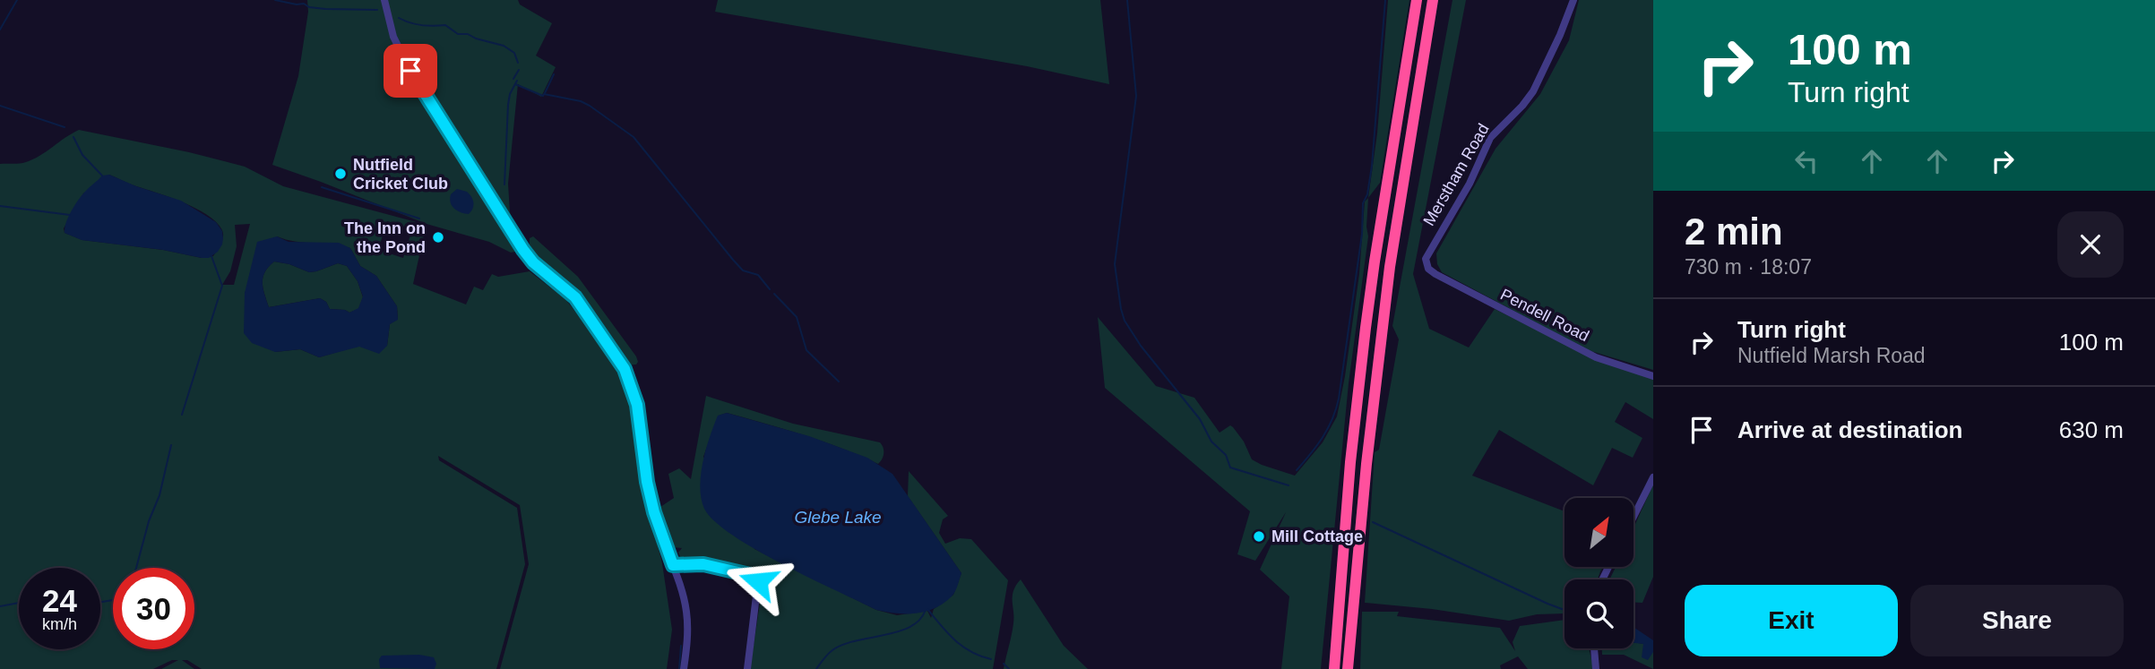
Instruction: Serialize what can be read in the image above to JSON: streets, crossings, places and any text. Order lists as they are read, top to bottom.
{
  "streets": {
    "street": ["Merstham Road", "Pendell Road"]
  },
  "crossings": [
    ["Merstham Road", "Pendell Road"]
  ],
  "water": ["Glebe Lake"],
  "places": ["Nutfield Cricket Club", "The Inn on the Pond", "Mill Cottage"],
  "north": "top right",
  "page": {
    "turn": ["100 m", "Turn right"],
    "heading": ["2 min", "730 m · 18:07"],
    "list": [
      {
        "name": "Turn right",
        "note": "Nutfield Marsh Road",
        "value": "100 m"
      },
      {
        "name": "Arrive at destination",
        "value": "630 m"
      }
    ],
    "speed": "24 km/h",
    "limit": "30",
    "buttons": ["Exit", "Share"]
  }
}
